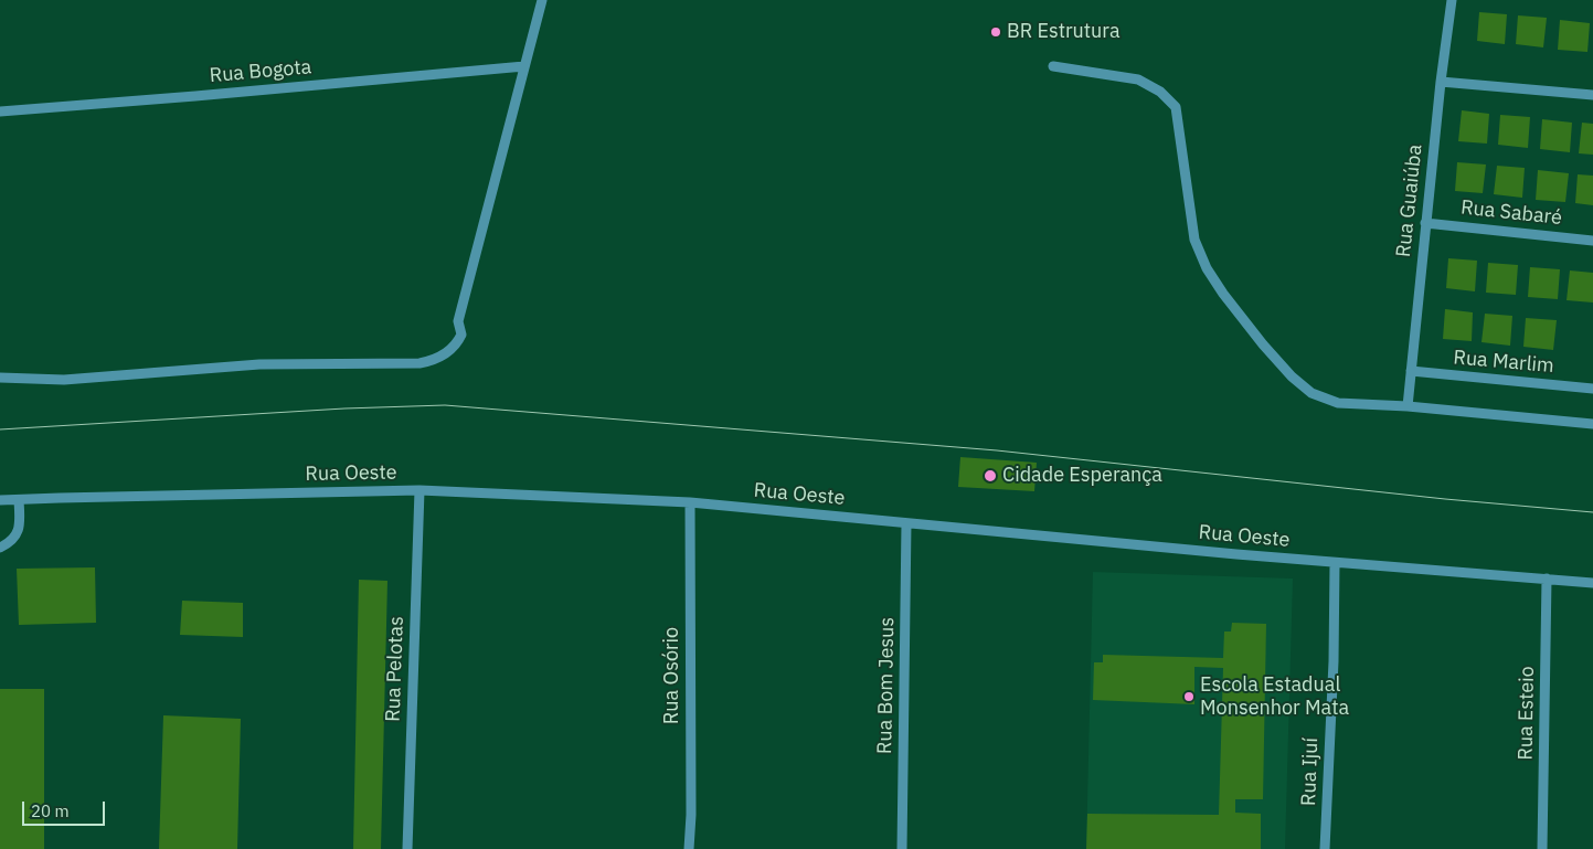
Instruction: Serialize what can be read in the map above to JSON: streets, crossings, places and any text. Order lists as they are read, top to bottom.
{
  "streets": {
    "street": [
      "Rua Bogota",
      "Rua Guaiúba",
      "Rua Sabaré",
      "Rua Marlim",
      "Rua Oeste",
      "Rua Pelotas",
      "Rua Osório",
      "Rua Bom Jesus",
      "Rua Esteio",
      "Rua Ijuí"
    ]
  },
  "crossings": [
    ["Rua Guaiúba", "Rua Sabaré"],
    ["Rua Guaiúba", "Rua Marlim"],
    ["Rua Oeste", "Rua Pelotas"],
    ["Rua Oeste", "Rua Osório"],
    ["Rua Oeste", "Rua Bom Jesus"],
    ["Rua Oeste", "Rua Esteio"],
    ["Rua Oeste", "Rua Ijuí"]
  ],
  "places": ["BR Estrutura", "Cidade Esperança", "Escola Estadual Monsenhor Mata"],
  "scale_bar": "20 m"
}
